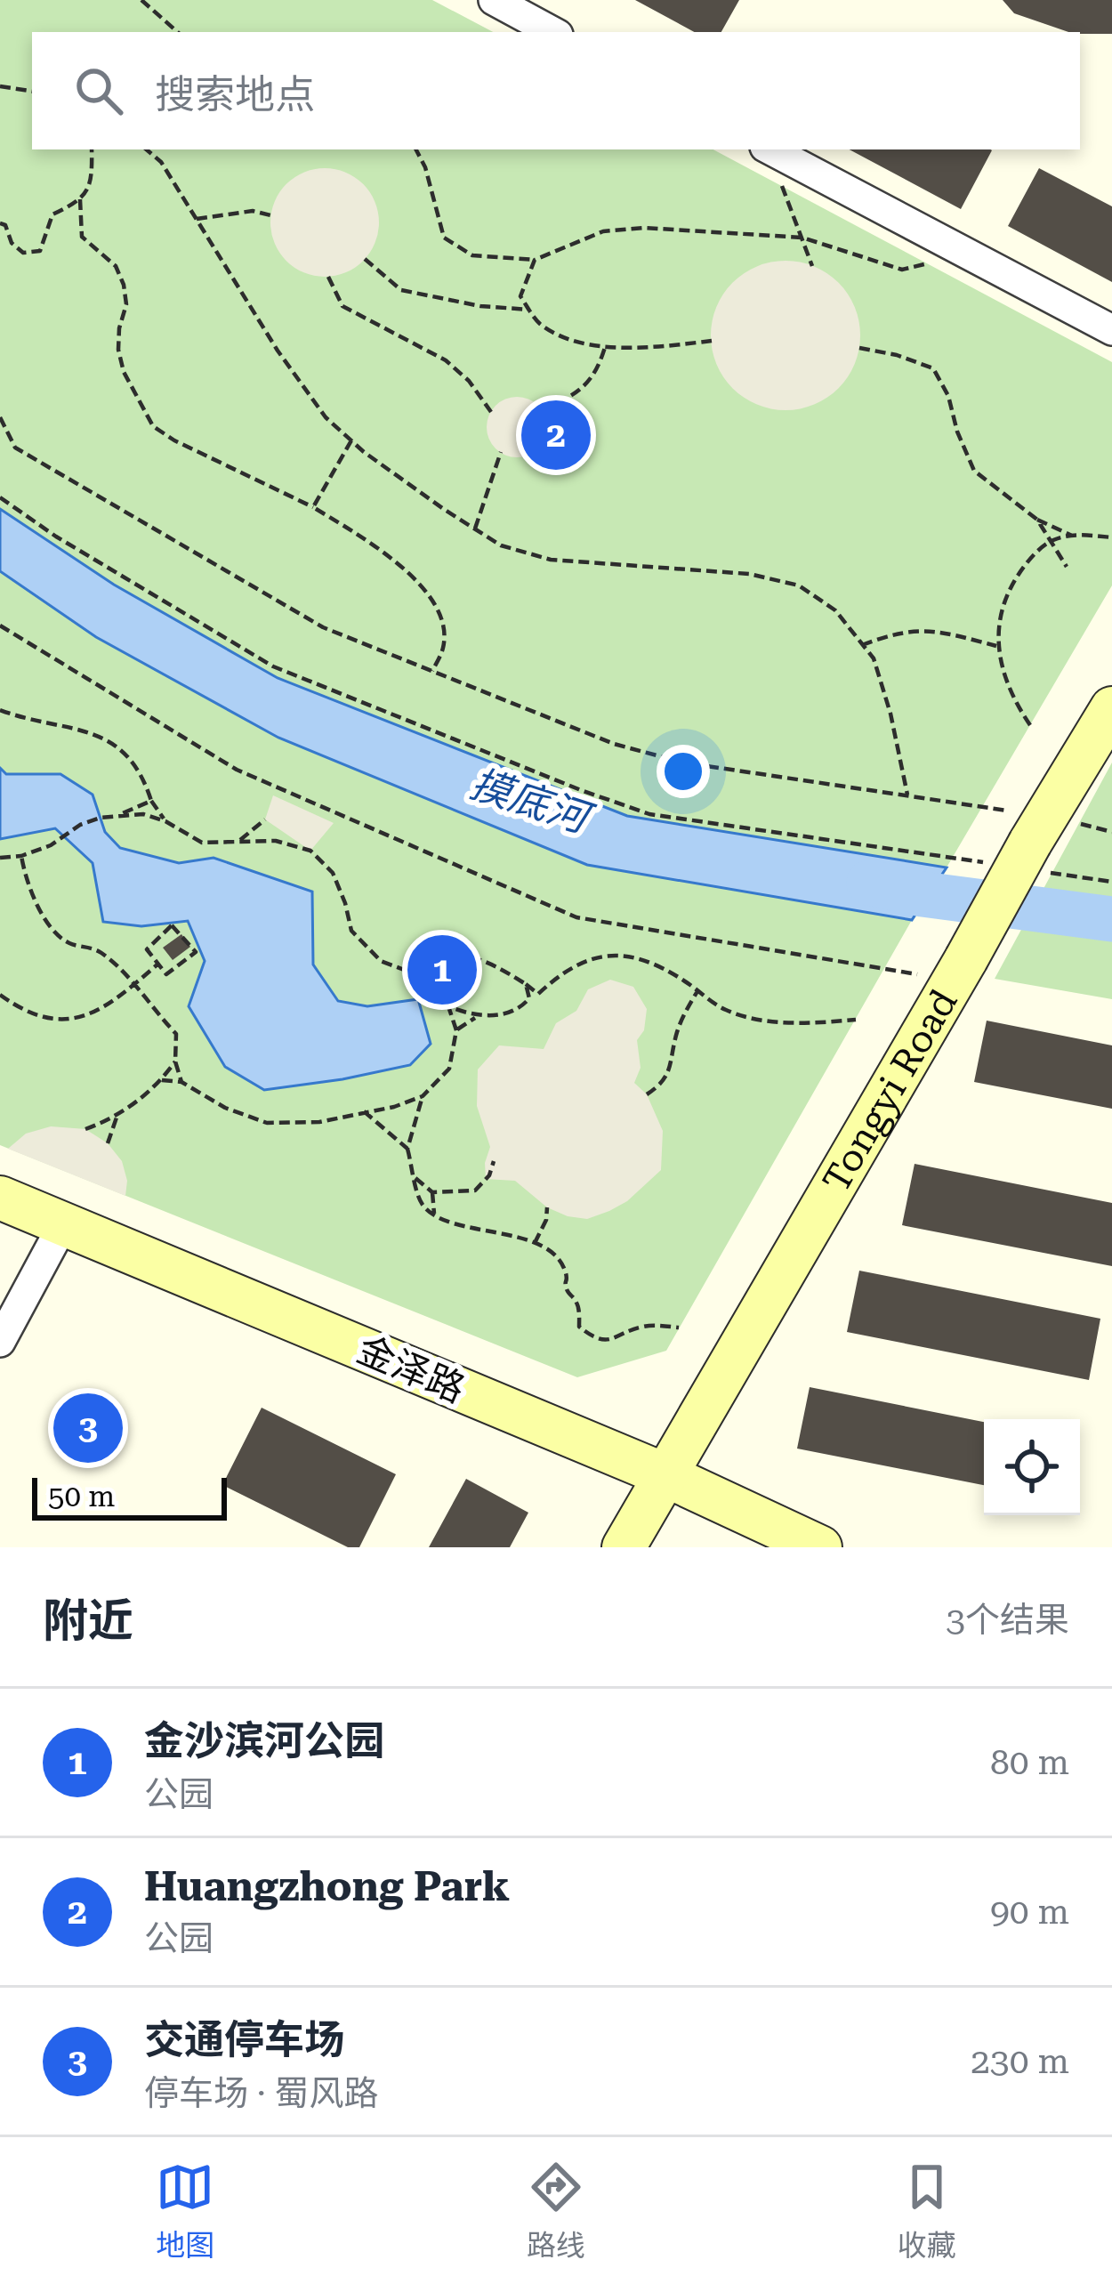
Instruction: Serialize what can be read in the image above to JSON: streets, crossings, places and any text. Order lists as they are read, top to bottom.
{
  "streets": {
    "street": ["Tongyi Road", "金泽路"]
  },
  "crossings": [
    ["Tongyi Road", "金泽路"]
  ],
  "water": ["摸底河"],
  "scale_bar": "50 m",
  "page": {
    "search": "搜索地点",
    "pins": ["2", "1", "3"],
    "scale": "50 m",
    "heading": ["附近", "3个结果"],
    "list": [
      {
        "mark": "1",
        "name": "金沙滨河公园",
        "note": "公园",
        "value": "80 m"
      },
      {
        "mark": "2",
        "name": "Huangzhong Park",
        "note": "公园",
        "value": "90 m"
      },
      {
        "mark": "3",
        "name": "交通停车场",
        "note": "停车场 · 蜀风路",
        "value": "230 m"
      }
    ],
    "nav": ["地图", "路线", "收藏"]
  }
}
